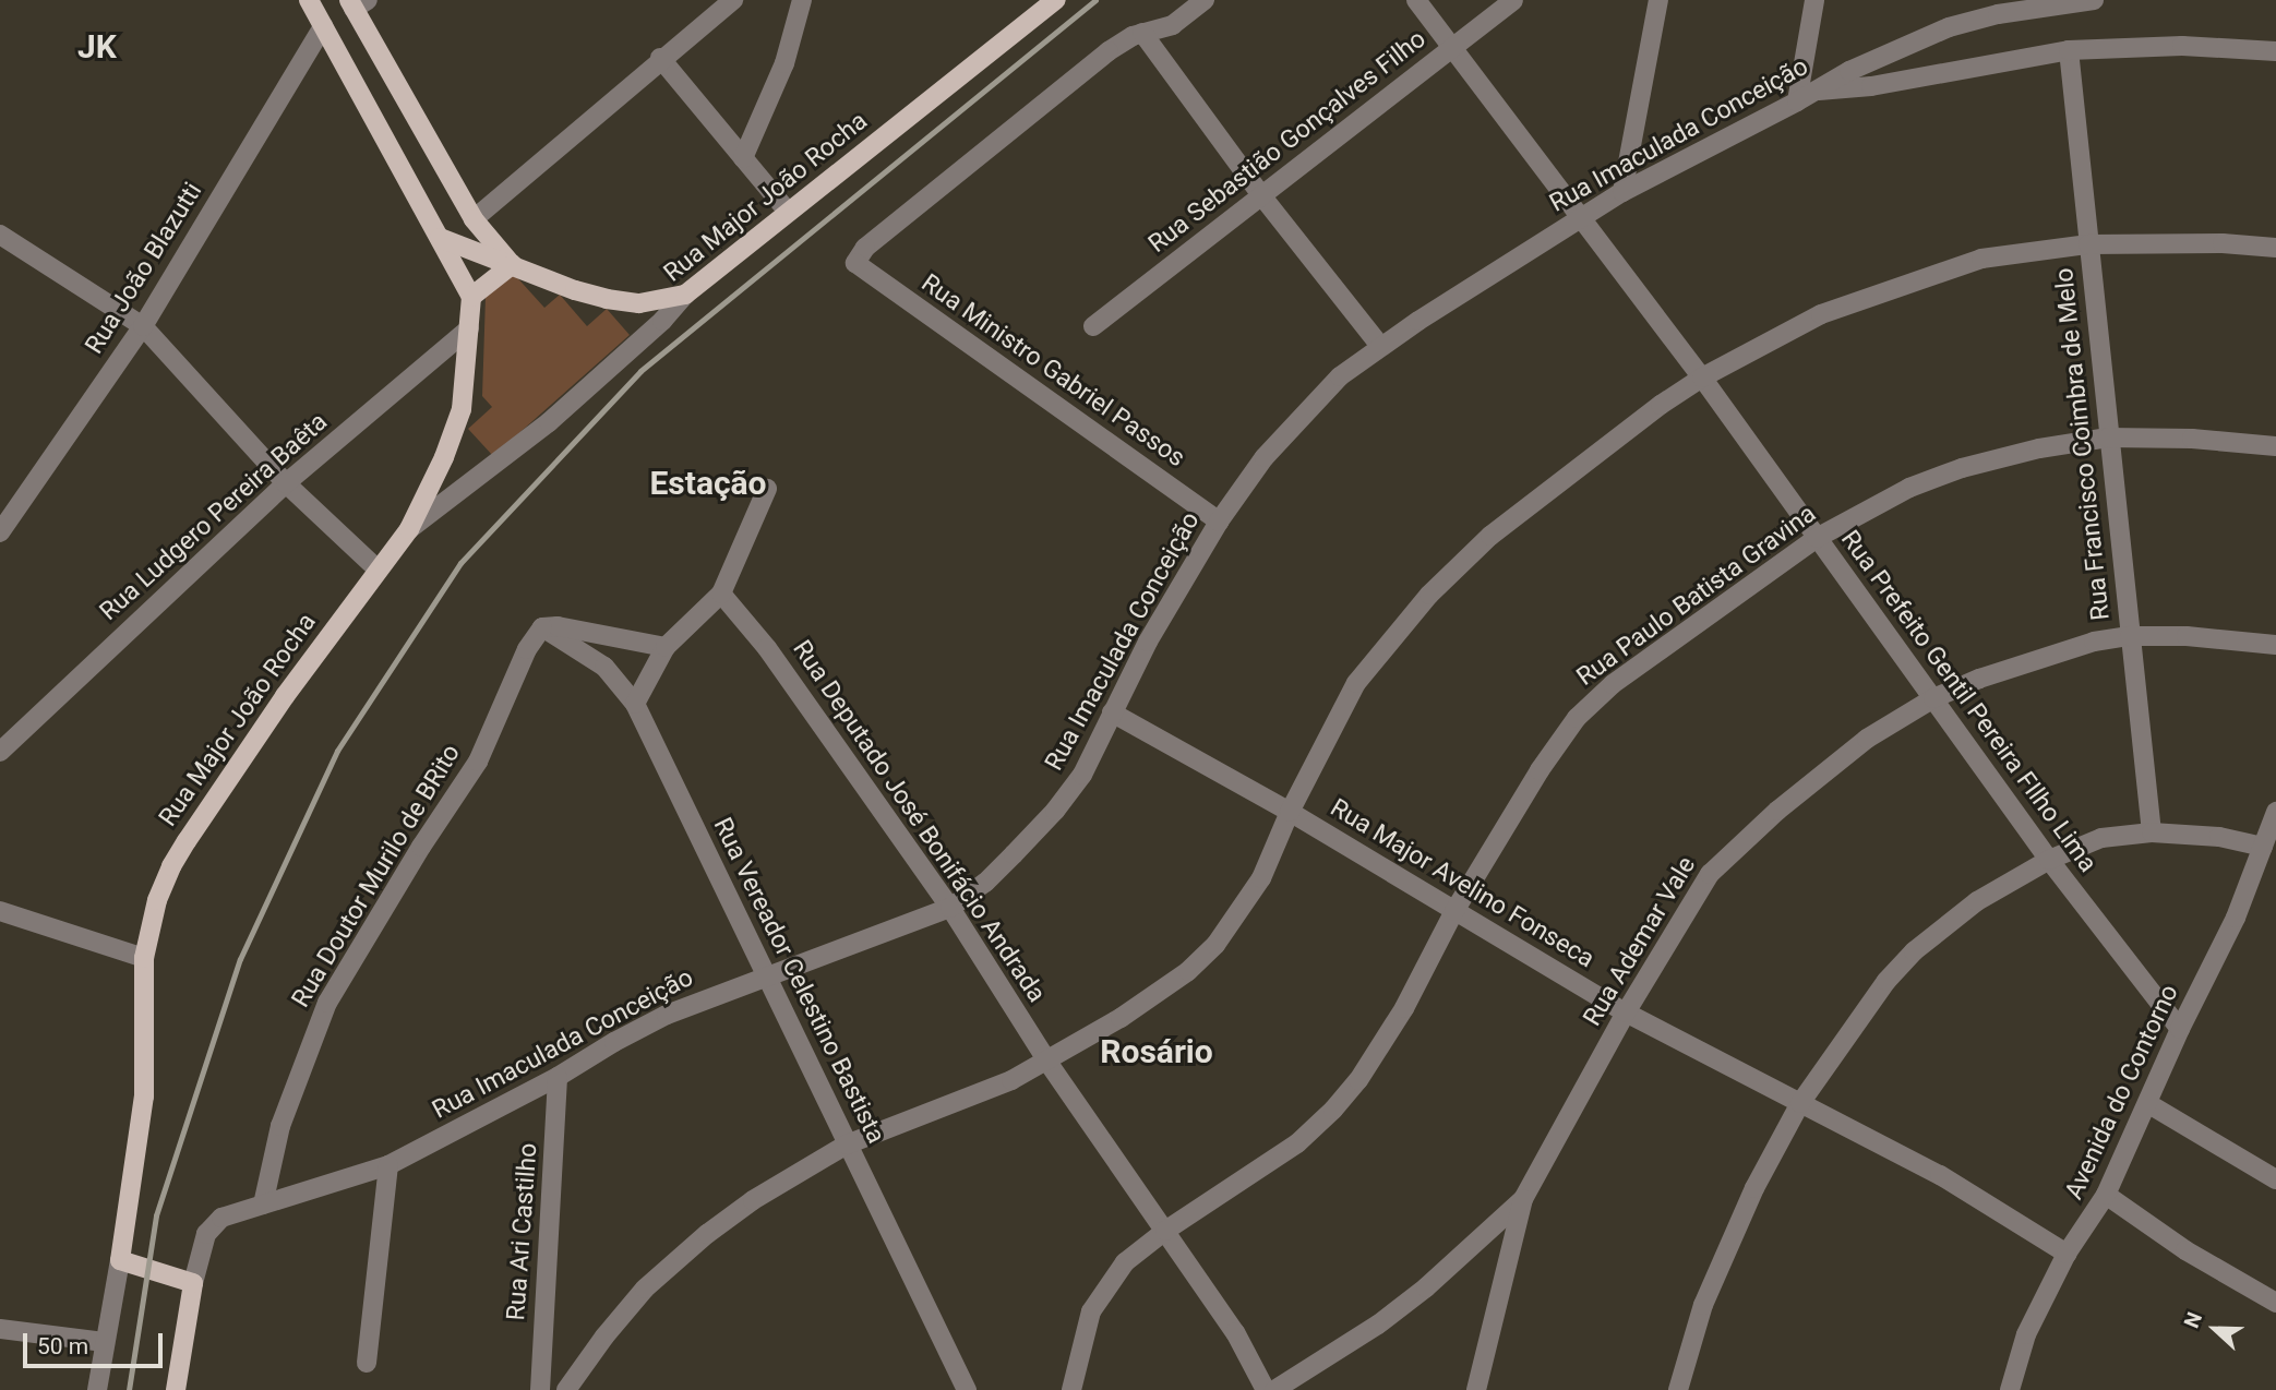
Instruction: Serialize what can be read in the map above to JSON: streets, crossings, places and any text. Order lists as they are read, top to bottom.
{
  "streets": {
    "main road": ["Rua Major João Rocha"],
    "street": [
      "Rua Imaculada Conceição",
      "Rua Sebastião Gonçalves Filho",
      "Rua João Blazutti",
      "Rua Ministro Gabriel Passos",
      "Rua Francisco Coimbra de Melo",
      "Rua Ludgero Pereira Baêta",
      "Rua Paulo Batista Gravina",
      "Rua Prefeito Gentil Pereira FIlho Lima",
      "Rua Deputado José Bonifácio Andrada",
      "Rua Doutor Murilo de BRito",
      "Rua Major Avelino Fonseca",
      "Rua Ademar Vale",
      "Rua Vereador Celestino Bastista",
      "Avenida do Contorno",
      "Rua Ari Castilho"
    ]
  },
  "crossings": [
    ["Rua Imaculada Conceição", "Rua Ministro Gabriel Passos"],
    ["Rua Imaculada Conceição", "Rua Prefeito Gentil Pereira FIlho Lima"],
    ["Rua Imaculada Conceição", "Rua Deputado José Bonifácio Andrada"],
    ["Rua Imaculada Conceição", "Rua Doutor Murilo de BRito"],
    ["Rua Imaculada Conceição", "Rua Major Avelino Fonseca"],
    ["Rua Imaculada Conceição", "Rua Vereador Celestino Bastista"],
    ["Rua Imaculada Conceição", "Rua Ari Castilho"],
    ["Rua Sebastião Gonçalves Filho", "Rua Prefeito Gentil Pereira FIlho Lima"],
    ["Rua Major João Rocha", "Rua Ludgero Pereira Baêta"],
    ["Rua Francisco Coimbra de Melo", "Rua Paulo Batista Gravina"],
    ["Rua Francisco Coimbra de Melo", "Rua Ademar Vale"],
    ["Rua Paulo Batista Gravina", "Rua Prefeito Gentil Pereira FIlho Lima"],
    ["Rua Paulo Batista Gravina", "Rua Deputado José Bonifácio Andrada"],
    ["Rua Paulo Batista Gravina", "Rua Major Avelino Fonseca"],
    ["Rua Prefeito Gentil Pereira FIlho Lima", "Rua Ademar Vale"],
    ["Rua Prefeito Gentil Pereira FIlho Lima", "Avenida do Contorno"],
    ["Rua Doutor Murilo de BRito", "Rua Vereador Celestino Bastista"],
    ["Rua Major Avelino Fonseca", "Rua Ademar Vale"],
    ["Rua Major Avelino Fonseca", "Avenida do Contorno"]
  ],
  "districts": ["JK", "Estação", "Rosário"],
  "scale_bar": "50 m",
  "north": "left"
}
